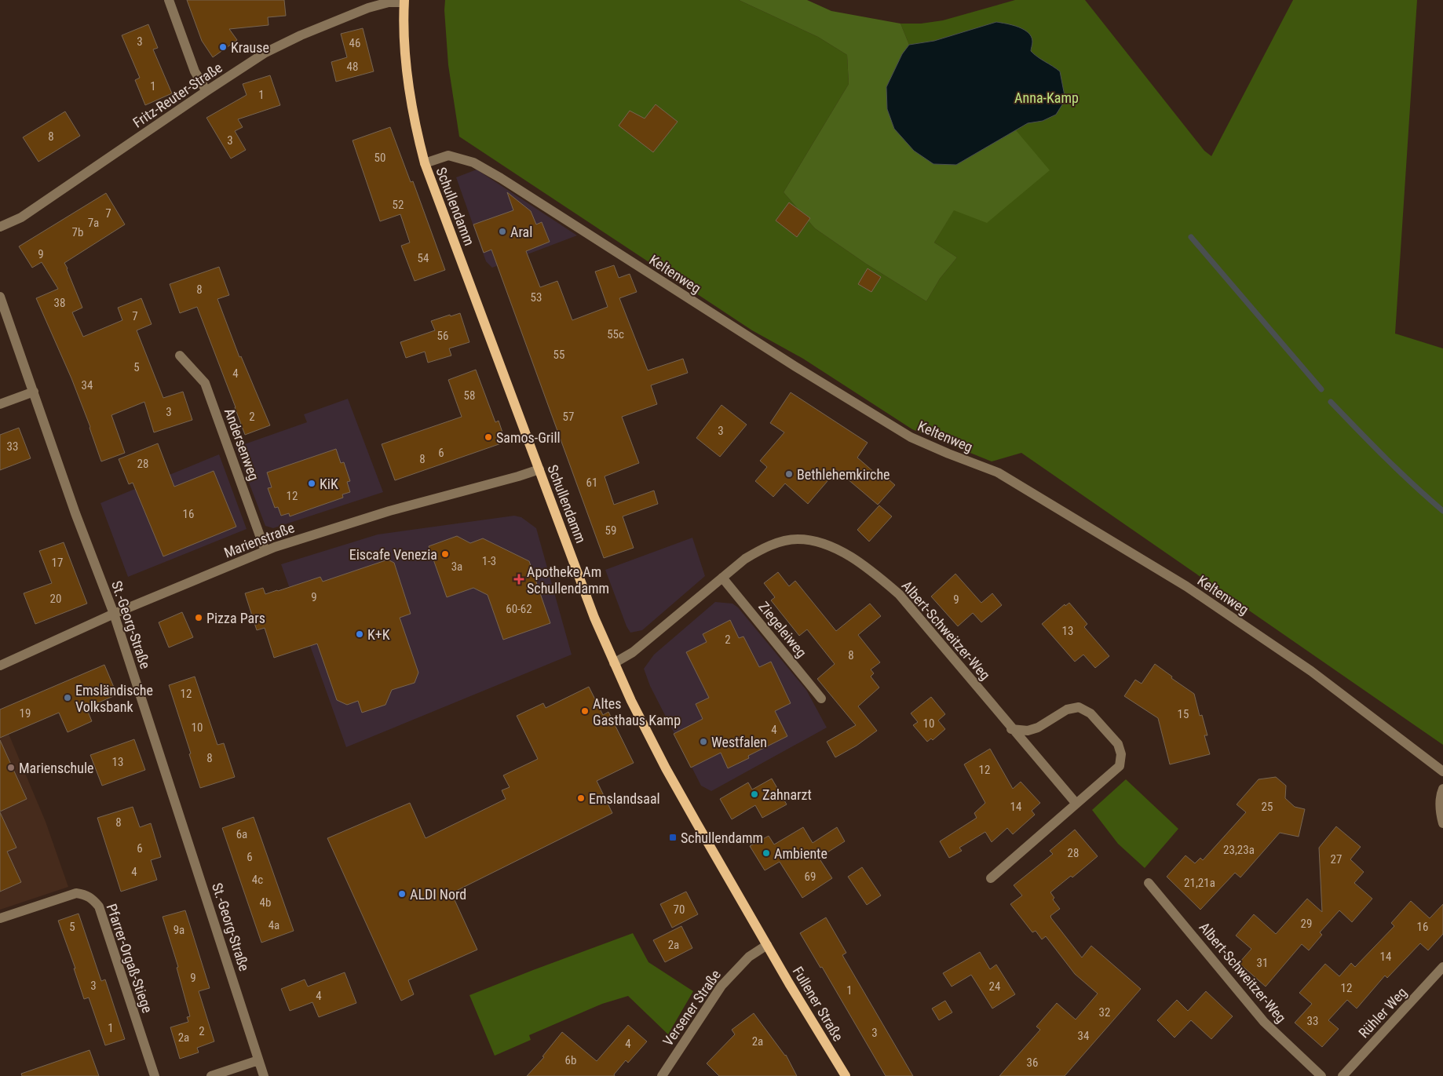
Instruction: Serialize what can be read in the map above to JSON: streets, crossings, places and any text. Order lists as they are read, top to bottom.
{
  "streets": {
    "main road": ["Schullendamm", "Fullener Straße"],
    "street": [
      "Fritz-Reuter-Straße",
      "Keltenweg",
      "Andersenweg",
      "Marienstraße",
      "St.-Georg-Straße",
      "Ziegeleiweg",
      "Albert-Schweitzer-Weg",
      "Pfarrer-Orgaß-Stiege",
      "Versener Straße",
      "Rühler Weg"
    ]
  },
  "crossings": [
    ["Fritz-Reuter-Straße", "Schullendamm"],
    ["Schullendamm", "Keltenweg"],
    ["Schullendamm", "Marienstraße"],
    ["Schullendamm", "Albert-Schweitzer-Weg"],
    ["Schullendamm", "Fullener Straße"],
    ["Schullendamm", "Versener Straße"],
    ["Andersenweg", "Marienstraße"],
    ["Marienstraße", "St.-Georg-Straße"],
    ["Ziegeleiweg", "Albert-Schweitzer-Weg"],
    ["Fullener Straße", "Versener Straße"]
  ],
  "parks": ["Anna-Kamp"],
  "places": {
    "other": [
      "Krause",
      "Aral",
      "Samos-Grill",
      "Bethlehemkirche",
      "KiK",
      "Eiscafe Venezia",
      "Pizza Pars",
      "K+K",
      "Emsländische Volksbank",
      "Altes Gasthaus Kamp",
      "Westfalen",
      "Marienschule",
      "Zahnarzt",
      "Emslandsaal",
      "Ambiente",
      "ALDI Nord"
    ],
    "health": ["Apotheke Am Schullendamm"],
    "transit": ["Schullendamm"]
  },
  "house_numbers": [
    "3",
    "46",
    "48",
    "1",
    "1",
    "8",
    "3",
    "50",
    "52",
    "7",
    "7a",
    "7b",
    "9",
    "54",
    "8",
    "53",
    "38",
    "7",
    "55c",
    "56",
    "55",
    "5",
    "4",
    "34",
    "58",
    "3",
    "2",
    "57",
    "3",
    "33",
    "6",
    "8",
    "28",
    "61",
    "12",
    "16",
    "59",
    "1-3",
    "17",
    "3a",
    "9",
    "20",
    "9",
    "60-62",
    "13",
    "2",
    "8",
    "12",
    "19",
    "15",
    "10",
    "10",
    "4",
    "8",
    "13",
    "12",
    "14",
    "25",
    "8",
    "6a",
    "6",
    "23,23a",
    "28",
    "6",
    "27",
    "4",
    "69",
    "4c",
    "21,21a",
    "4b",
    "70",
    "29",
    "4a",
    "5",
    "16",
    "9a",
    "2a",
    "14",
    "31",
    "9",
    "3",
    "24",
    "12",
    "1",
    "4",
    "32",
    "33",
    "1",
    "2",
    "3",
    "34",
    "2a",
    "2a",
    "4",
    "6b",
    "36"
  ]
}
